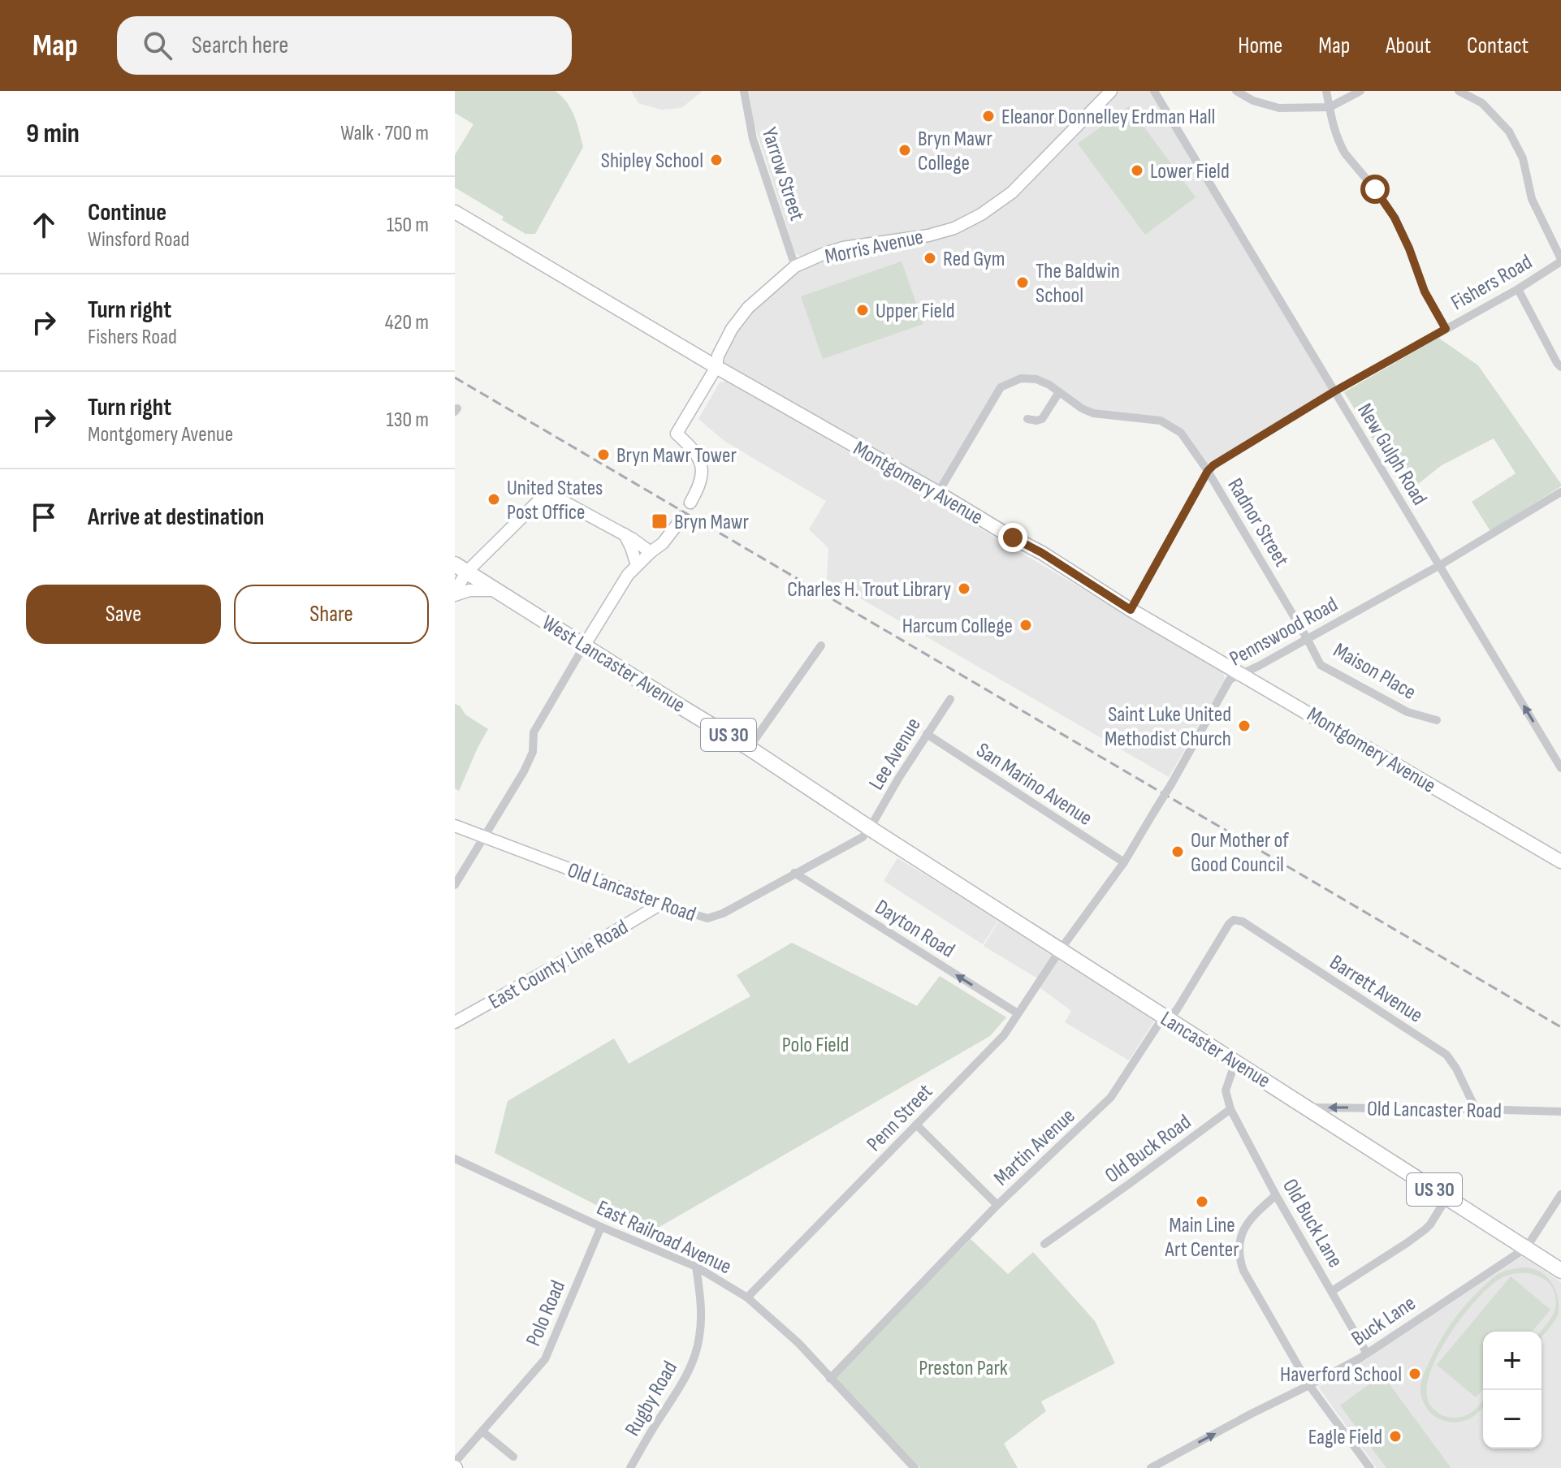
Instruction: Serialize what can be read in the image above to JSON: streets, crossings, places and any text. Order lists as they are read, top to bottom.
{
  "streets": {
    "highway": ["West Lancaster Avenue", "US 30", "Lancaster Avenue"],
    "main road": ["Montgomery Avenue"],
    "street": [
      "Yarrow Street",
      "Morris Avenue",
      "Fishers Road",
      "New Gulph Road",
      "Radnor Street",
      "Pennswood Road",
      "Maison Place",
      "Lee Avenue",
      "San Marino Avenue",
      "Old Lancaster Road",
      "Dayton Road",
      "East County Line Road",
      "Barrett Avenue",
      "Penn Street",
      "Martin Avenue",
      "Old Buck Road",
      "Old Buck Lane",
      "East Railroad Avenue",
      "Polo Road",
      "Buck Lane",
      "Rugby Road"
    ]
  },
  "crossings": [
    ["Yarrow Street", "Morris Avenue"],
    ["Morris Avenue", "Montgomery Avenue"],
    ["Fishers Road", "New Gulph Road"],
    ["Fishers Road", "Montgomery Avenue"],
    ["Fishers Road", "Radnor Street"],
    ["New Gulph Road", "Pennswood Road"],
    ["Montgomery Avenue", "Radnor Street"],
    ["Montgomery Avenue", "Pennswood Road"],
    ["Radnor Street", "Pennswood Road"],
    ["Radnor Street", "Maison Place"],
    ["Pennswood Road", "Maison Place"],
    ["Pennswood Road", "San Marino Avenue"],
    ["Pennswood Road", "Lancaster Avenue"],
    ["Pennswood Road", "Penn Street"],
    ["West Lancaster Avenue", "Lee Avenue"],
    ["West Lancaster Avenue", "Old Lancaster Road"],
    ["West Lancaster Avenue", "Lancaster Avenue"],
    ["Lee Avenue", "San Marino Avenue"],
    ["Lee Avenue", "Old Lancaster Road"],
    ["Lee Avenue", "Lancaster Avenue"],
    ["Old Lancaster Road", "Dayton Road"],
    ["Old Lancaster Road", "East County Line Road"],
    ["Old Lancaster Road", "Barrett Avenue"],
    ["Old Lancaster Road", "Lancaster Avenue"],
    ["Dayton Road", "Penn Street"],
    ["Barrett Avenue", "Martin Avenue"],
    ["Lancaster Avenue", "Penn Street"],
    ["Lancaster Avenue", "Martin Avenue"],
    ["Lancaster Avenue", "Buck Lane"],
    ["Penn Street", "East Railroad Avenue"],
    ["Martin Avenue", "East Railroad Avenue"],
    ["Old Buck Road", "Old Buck Lane"],
    ["Old Buck Lane", "Buck Lane"],
    ["East Railroad Avenue", "Polo Road"],
    ["East Railroad Avenue", "Rugby Road"]
  ],
  "one_way": ["Dayton Road", "Buck Lane"],
  "parks": ["Polo Field", "Preston Park"],
  "places": {
    "other": [
      "Eleanor Donnelley Erdman Hall",
      "Bryn Mawr College",
      "Shipley School",
      "Lower Field",
      "Red Gym",
      "The Baldwin School",
      "Upper Field",
      "Bryn Mawr Tower",
      "United States Post Office",
      "Charles H. Trout Library",
      "Harcum College",
      "Saint Luke United Methodist Church",
      "Our Mother of Good Council",
      "Main Line Art Center",
      "Haverford School",
      "Eagle Field"
    ],
    "transit": ["Bryn Mawr"]
  },
  "page": {
    "header": "Map",
    "search": "Search here",
    "nav": [
      "Home",
      "Map",
      "About",
      "Contact"
    ],
    "heading": ["9 min", "Walk · 700 m"],
    "list": [
      ["Continue", "Winsford Road", "150 m"],
      ["Turn right", "Fishers Road", "420 m"],
      ["Turn right", "Montgomery Avenue", "130 m"],
      "Arrive at destination"
    ],
    "buttons": ["Save", "Share"],
    "map_buttons": ["+", "−"]
  }
}
